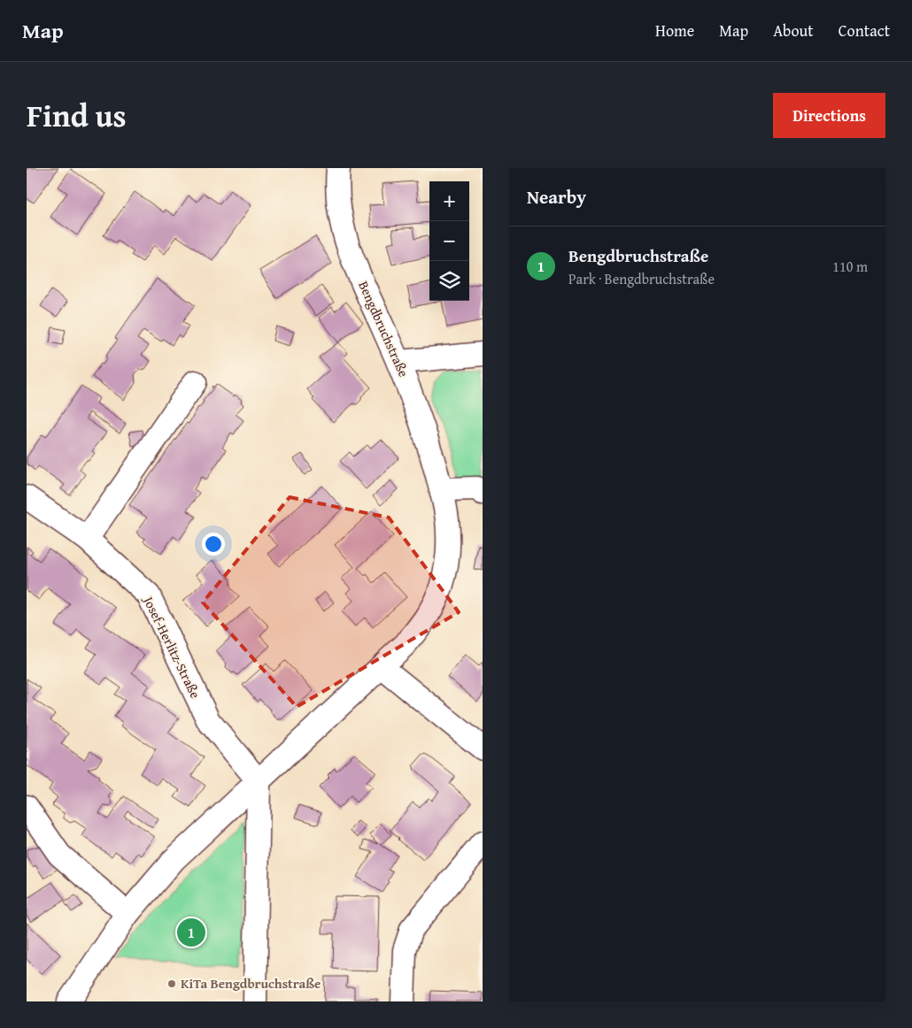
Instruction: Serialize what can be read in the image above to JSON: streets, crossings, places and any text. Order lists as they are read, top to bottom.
{
  "streets": {
    "street": ["Bengdbruchstraße", "Josef-Herlitz-Straße"]
  },
  "crossings": [
    ["Bengdbruchstraße", "Josef-Herlitz-Straße"]
  ],
  "places": ["KiTa Bengdbruchstraße"],
  "page": {
    "header": "Map",
    "nav": [
      "Home",
      "Map",
      "About",
      "Contact"
    ],
    "title": "Find us",
    "buttons": "Directions",
    "heading": "Nearby",
    "map_buttons": ["+", "−"],
    "list": [
      {
        "mark": "1",
        "name": "Bengdbruchstraße",
        "note": "Park · Bengdbruchstraße",
        "value": "110 m"
      }
    ],
    "pins": "1"
  }
}
